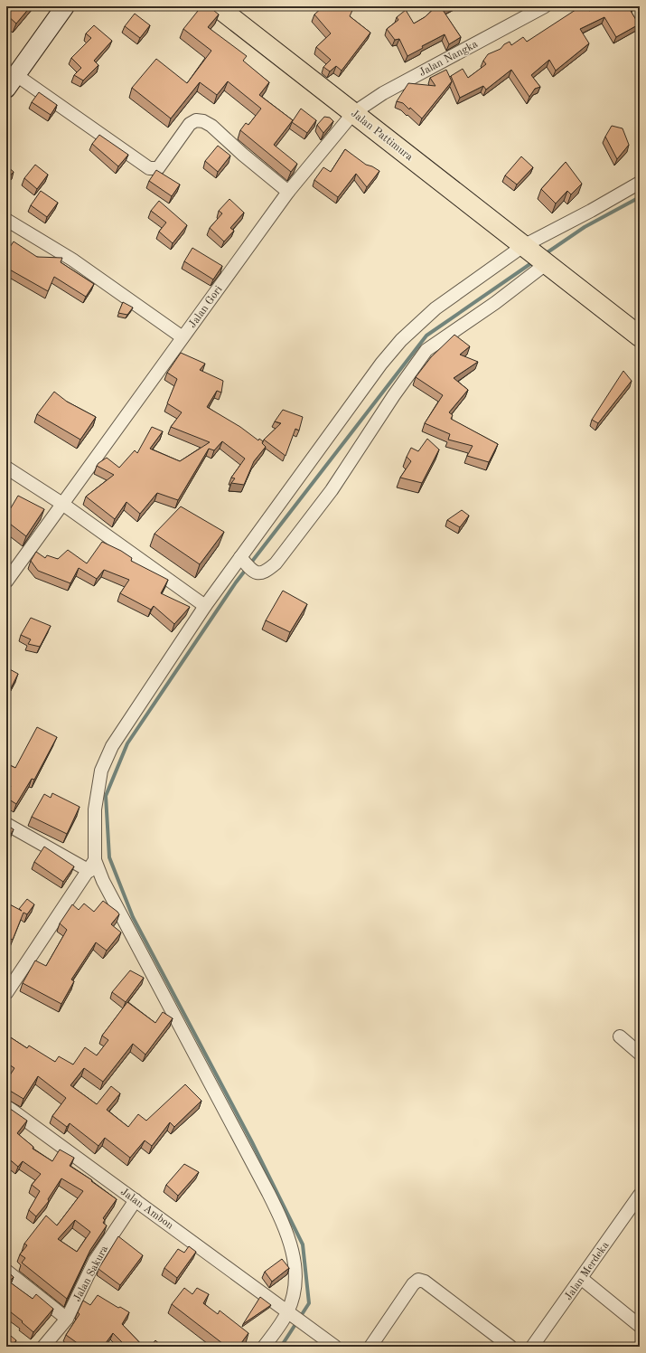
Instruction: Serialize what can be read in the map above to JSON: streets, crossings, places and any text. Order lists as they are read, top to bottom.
{
  "streets": {
    "main road": ["Jalan Pattimura"],
    "street": [
      "Jalan Nangka",
      "Jalan Gori",
      "Jalan Ambon",
      "Jalan Merdeka",
      "Jalan Sakura"
    ]
  },
  "crossings": [
    ["Jalan Nangka", "Jalan Pattimura"],
    ["Jalan Nangka", "Jalan Gori"],
    ["Jalan Pattimura", "Jalan Gori"],
    ["Jalan Ambon", "Jalan Sakura"]
  ]
}
